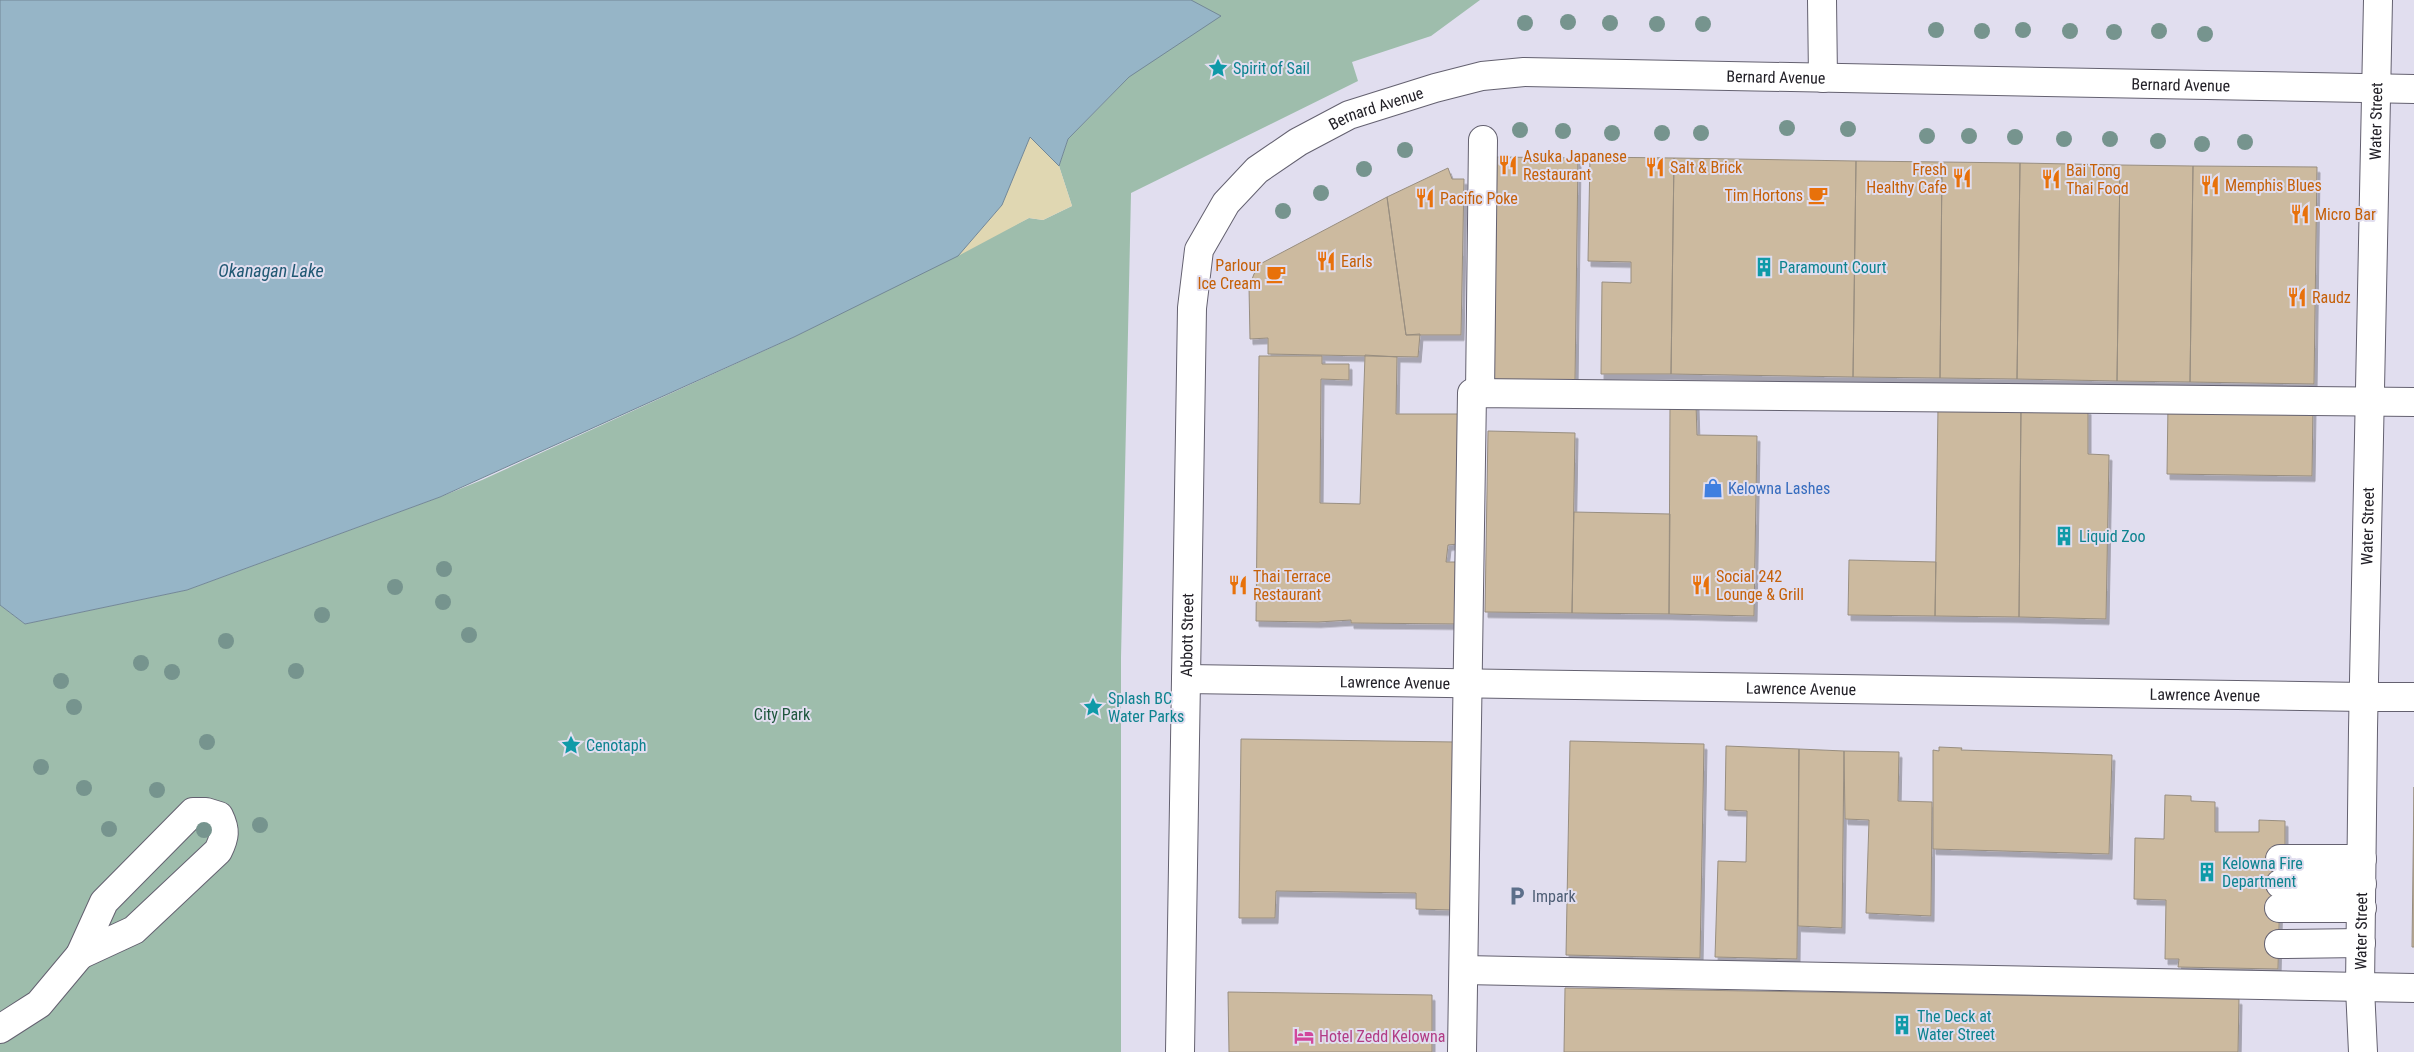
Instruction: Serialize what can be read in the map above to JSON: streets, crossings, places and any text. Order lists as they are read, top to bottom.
{
  "streets": {
    "main road": [
      "Bernard Avenue",
      "Water Street",
      "Abbott Street",
      "Lawrence Avenue"
    ]
  },
  "crossings": [
    ["Bernard Avenue", "Water Street"],
    ["Bernard Avenue", "Abbott Street"],
    ["Water Street", "Lawrence Avenue"],
    ["Abbott Street", "Lawrence Avenue"]
  ],
  "water": ["Okanagan Lake"],
  "parks": ["City Park"],
  "places": {
    "place": ["Spirit of Sail", "Splash BC Water Parks", "Cenotaph"],
    "restaurant": [
      "Asuka Japanese Restaurant",
      "Salt & Brick",
      "Fresh Healthy Cafe",
      "Bai Tong Thai Food",
      "Memphis Blues",
      "Pacific Poke",
      "Micro Bar",
      "Earls",
      "Raudz",
      "Thai Terrace Restaurant",
      "Social 242 Lounge & Grill"
    ],
    "cafe": ["Tim Hortons", "Parlour Ice Cream"],
    "building": [
      "Paramount Court",
      "Liquid Zoo",
      "Kelowna Fire Department",
      "The Deck at Water Street"
    ],
    "shop": ["Kelowna Lashes"],
    "parking": ["Impark"],
    "hotel": ["Hotel Zedd Kelowna"]
  }
}
